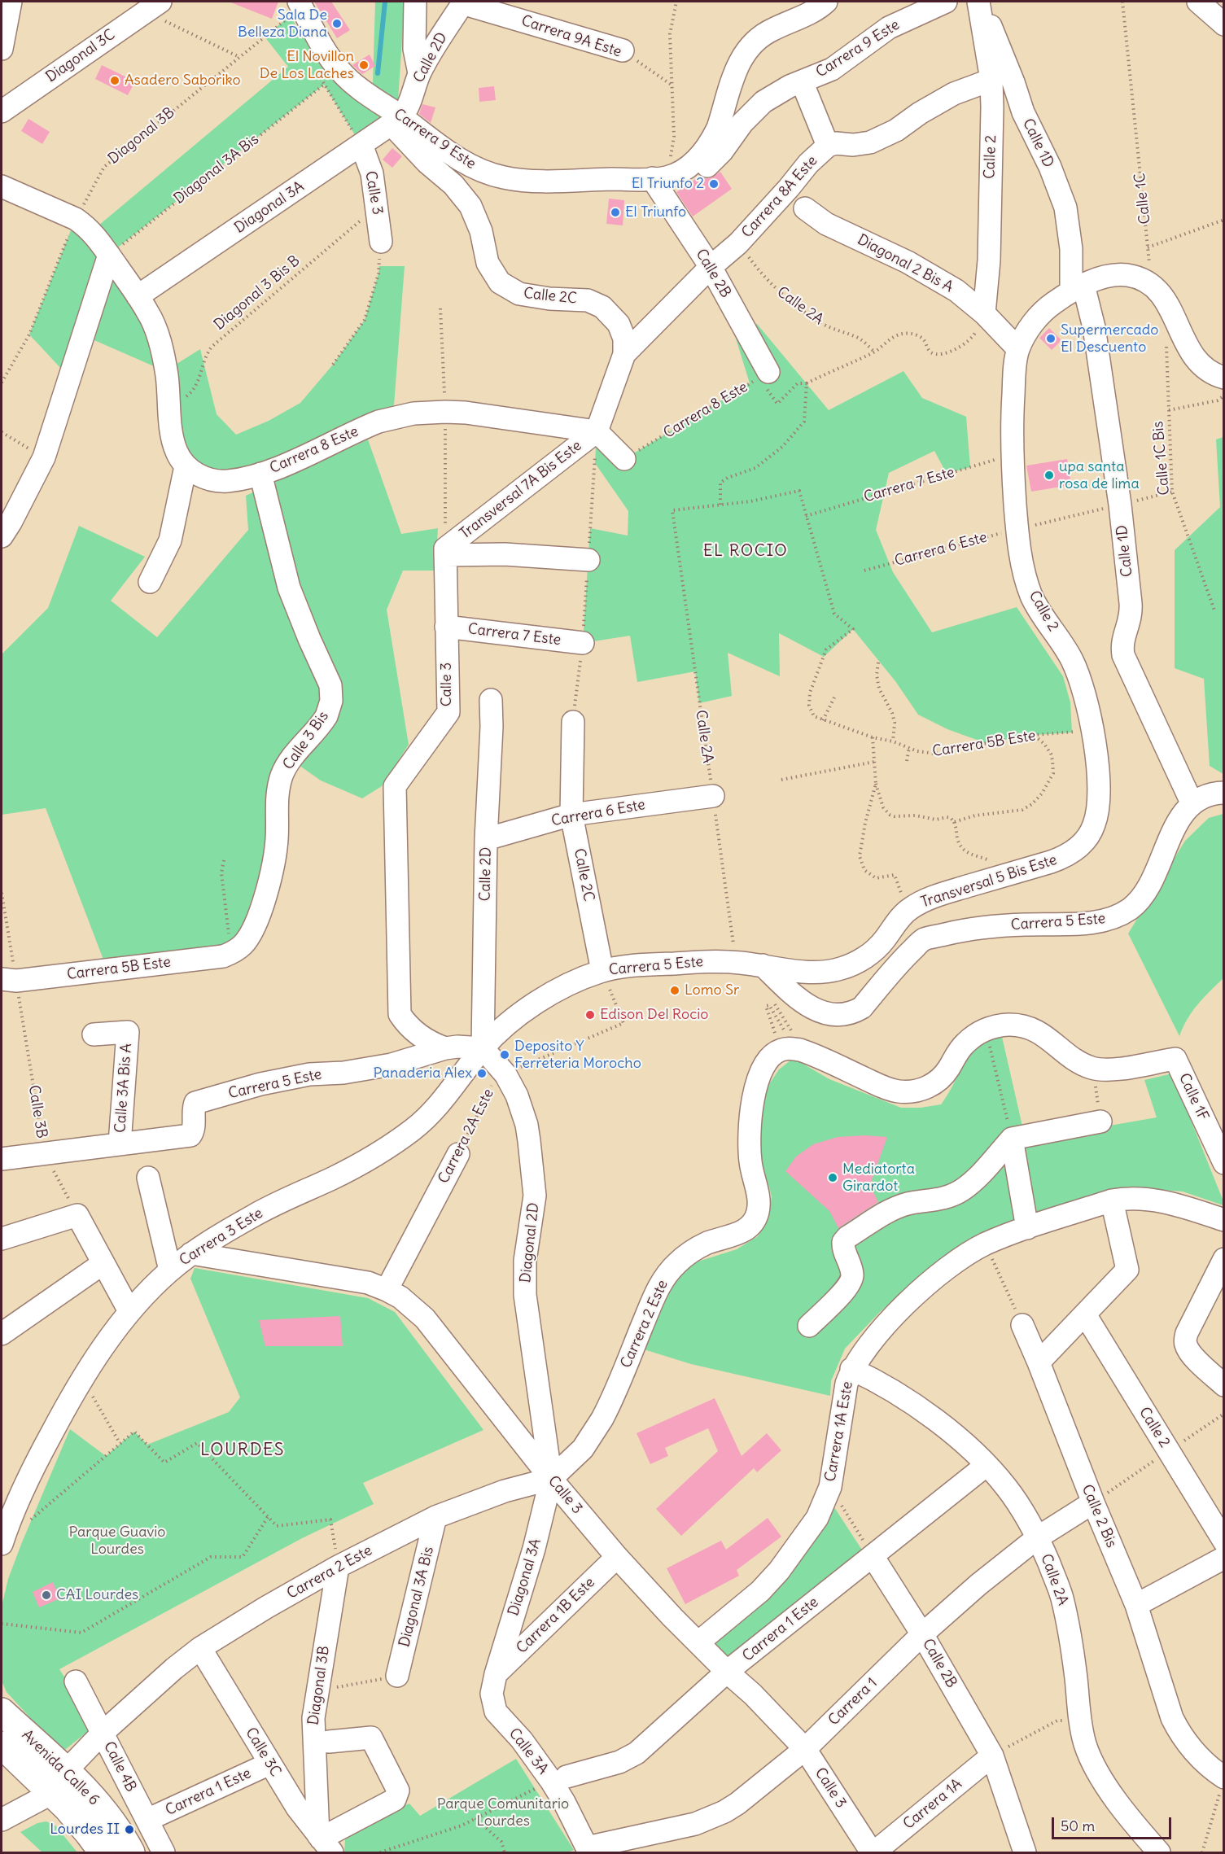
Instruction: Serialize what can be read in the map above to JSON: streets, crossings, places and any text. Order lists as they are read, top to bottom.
{
  "streets": {
    "main road": ["Avenida Calle 6"],
    "street": [
      "Carrera 9A Este",
      "Carrera 9 Este",
      "Diagonal 3C",
      "Calle 2D",
      "Diagonal 3B",
      "Calle 1D",
      "Calle 2",
      "Diagonal 3A Bis",
      "Calle 3",
      "Carrera 8A Este",
      "Diagonal 3A",
      "Diagonal 2 Bis A",
      "Calle 2B",
      "Calle 2C",
      "Calle 2A",
      "Carrera 8 Este",
      "Carrera 7 Este",
      "Transversal 7A Bis Este",
      "Carrera 6 Este",
      "Calle 3 Bis",
      "Carrera 5B Este",
      "Transversal 5 Bis Este",
      "Carrera 5 Este",
      "Calle 3A Bis A",
      "Calle 1F",
      "Carrera 2A Este",
      "Carrera 3 Este",
      "Diagonal 2D",
      "Carrera 2 Este",
      "Carrera 1A Este",
      "Calle 2 Bis",
      "Carrera 1B Este",
      "Carrera 1 Este",
      "Carrera 1",
      "Calle 3A",
      "Calle 3C",
      "Calle 4B",
      "Carrera 1A"
    ],
    "path": [
      "Calle 1C",
      "Diagonal 3 Bis B",
      "Calle 1C Bis",
      "Calle 3B"
    ]
  },
  "crossings": [
    ["Carrera 9A Este", "Calle 2D"],
    ["Carrera 9 Este", "Calle 2D"],
    ["Carrera 9 Este", "Diagonal 3B"],
    ["Carrera 9 Este", "Diagonal 3A"],
    ["Carrera 9 Este", "Calle 2B"],
    ["Carrera 9 Este", "Calle 2C"],
    ["Calle 2D", "Diagonal 3A"],
    ["Calle 2D", "Calle 2C"],
    ["Calle 2D", "Carrera 6 Este"],
    ["Calle 2D", "Carrera 5 Este"],
    ["Calle 2D", "Carrera 3 Este"],
    ["Calle 2D", "Diagonal 2D"],
    ["Diagonal 3B", "Carrera 2 Este"],
    ["Diagonal 3B", "Calle 3C"],
    ["Calle 1D", "Calle 2"],
    ["Calle 1D", "Carrera 6 Este"],
    ["Calle 1D", "Carrera 5 Este"],
    ["Calle 2", "Carrera 8A Este"],
    ["Calle 2", "Diagonal 2 Bis A"],
    ["Calle 2", "Carrera 7 Este"],
    ["Calle 2", "Carrera 6 Este"],
    ["Calle 2", "Carrera 5B Este"],
    ["Calle 2", "Transversal 5 Bis Este"],
    ["Diagonal 3A Bis", "Carrera 2 Este"],
    ["Calle 3", "Diagonal 3A"],
    ["Calle 3", "Diagonal 3 Bis B"],
    ["Calle 3", "Carrera 7 Este"],
    ["Calle 3", "Transversal 7A Bis Este"],
    ["Calle 3", "Carrera 5 Este"],
    ["Calle 3", "Carrera 2A Este"],
    ["Calle 3", "Carrera 3 Este"],
    ["Calle 3", "Diagonal 2D"],
    ["Calle 3", "Carrera 2 Este"],
    ["Calle 3", "Carrera 1A Este"],
    ["Calle 3", "Carrera 1B Este"],
    ["Calle 3", "Carrera 1 Este"],
    ["Calle 3", "Carrera 1"],
    ["Calle 3", "Carrera 1A"],
    ["Carrera 8A Este", "Calle 2B"],
    ["Carrera 8A Este", "Calle 2C"],
    ["Carrera 8A Este", "Calle 2A"],
    ["Diagonal 3A", "Calle 2C"],
    ["Diagonal 3A", "Diagonal 2D"],
    ["Diagonal 3A", "Carrera 2 Este"],
    ["Diagonal 3A", "Carrera 1B Este"],
    ["Diagonal 3A", "Calle 3A"],
    ["Calle 2B", "Carrera 8 Este"],
    ["Calle 2B", "Carrera 1 Este"],
    ["Calle 2B", "Carrera 1"],
    ["Calle 2B", "Carrera 1A"],
    ["Calle 2C", "Carrera 8 Este"],
    ["Calle 2C", "Transversal 7A Bis Este"],
    ["Calle 2C", "Carrera 6 Este"],
    ["Calle 2C", "Carrera 5 Este"],
    ["Calle 2C", "Carrera 2A Este"],
    ["Calle 2A", "Carrera 6 Este"],
    ["Calle 2A", "Carrera 5 Este"],
    ["Calle 2A", "Carrera 1A Este"],
    ["Calle 2A", "Carrera 1 Este"],
    ["Calle 2A", "Carrera 1"],
    ["Carrera 8 Este", "Transversal 7A Bis Este"],
    ["Carrera 8 Este", "Calle 3 Bis"],
    ["Calle 1C Bis", "Carrera 6 Este"],
    ["Calle 3 Bis", "Carrera 5B Este"],
    ["Carrera 5B Este", "Calle 3B"],
    ["Transversal 5 Bis Este", "Carrera 5 Este"],
    ["Carrera 5 Este", "Calle 3A Bis A"],
    ["Carrera 5 Este", "Calle 3B"],
    ["Carrera 5 Este", "Carrera 2A Este"],
    ["Carrera 5 Este", "Carrera 3 Este"],
    ["Carrera 5 Este", "Diagonal 2D"],
    ["Carrera 2A Este", "Diagonal 2D"],
    ["Carrera 3 Este", "Diagonal 2D"],
    ["Diagonal 2D", "Carrera 2 Este"],
    ["Carrera 2 Este", "Calle 3C"],
    ["Carrera 2 Este", "Calle 4B"],
    ["Carrera 2 Este", "Avenida Calle 6"],
    ["Calle 2 Bis", "Carrera 1"],
    ["Carrera 1B Este", "Calle 3A"],
    ["Carrera 1 Este", "Calle 3A"],
    ["Carrera 1 Este", "Calle 3C"],
    ["Carrera 1 Este", "Calle 4B"],
    ["Carrera 1", "Calle 3A"]
  ],
  "districts": ["EL ROCIO", "LOURDES"],
  "parks": ["Parque Guavio Lourdes", "Parque Comunitario Lourdes"],
  "places": [
    "Sala De Belleza Diana",
    "El Novillon De Los Laches",
    "Asadero Saboriko",
    "El Triunfo 2",
    "El Triunfo",
    "Supermercado El Descuento",
    "upa santa rosa de lima",
    "Lomo Sr",
    "Edison Del Rocio",
    "Deposito Y Ferreteria Morocho",
    "Panaderia Alex",
    "Mediatorta Girardot",
    "CAI Lourdes",
    "Lourdes II"
  ],
  "scale_bar": "50 m"
}
